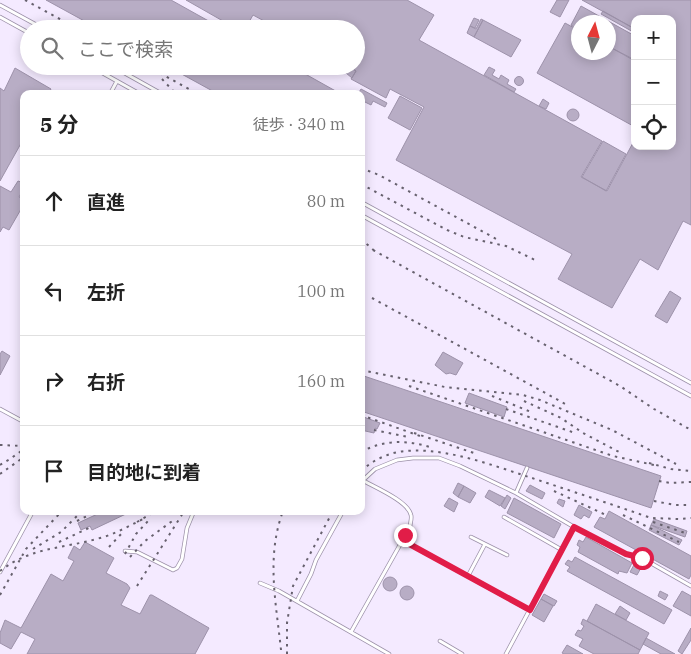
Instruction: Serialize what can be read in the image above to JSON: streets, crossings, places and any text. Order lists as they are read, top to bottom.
{
  "north": "top",
  "page": {
    "map_buttons": ["+", "−"],
    "search": "ここで検索",
    "heading": ["5 分", "徒歩 · 340 m"],
    "list": [
      ["直進", "80 m"],
      ["左折", "100 m"],
      ["右折", "160 m"],
      "目的地に到着"
    ]
  }
}
